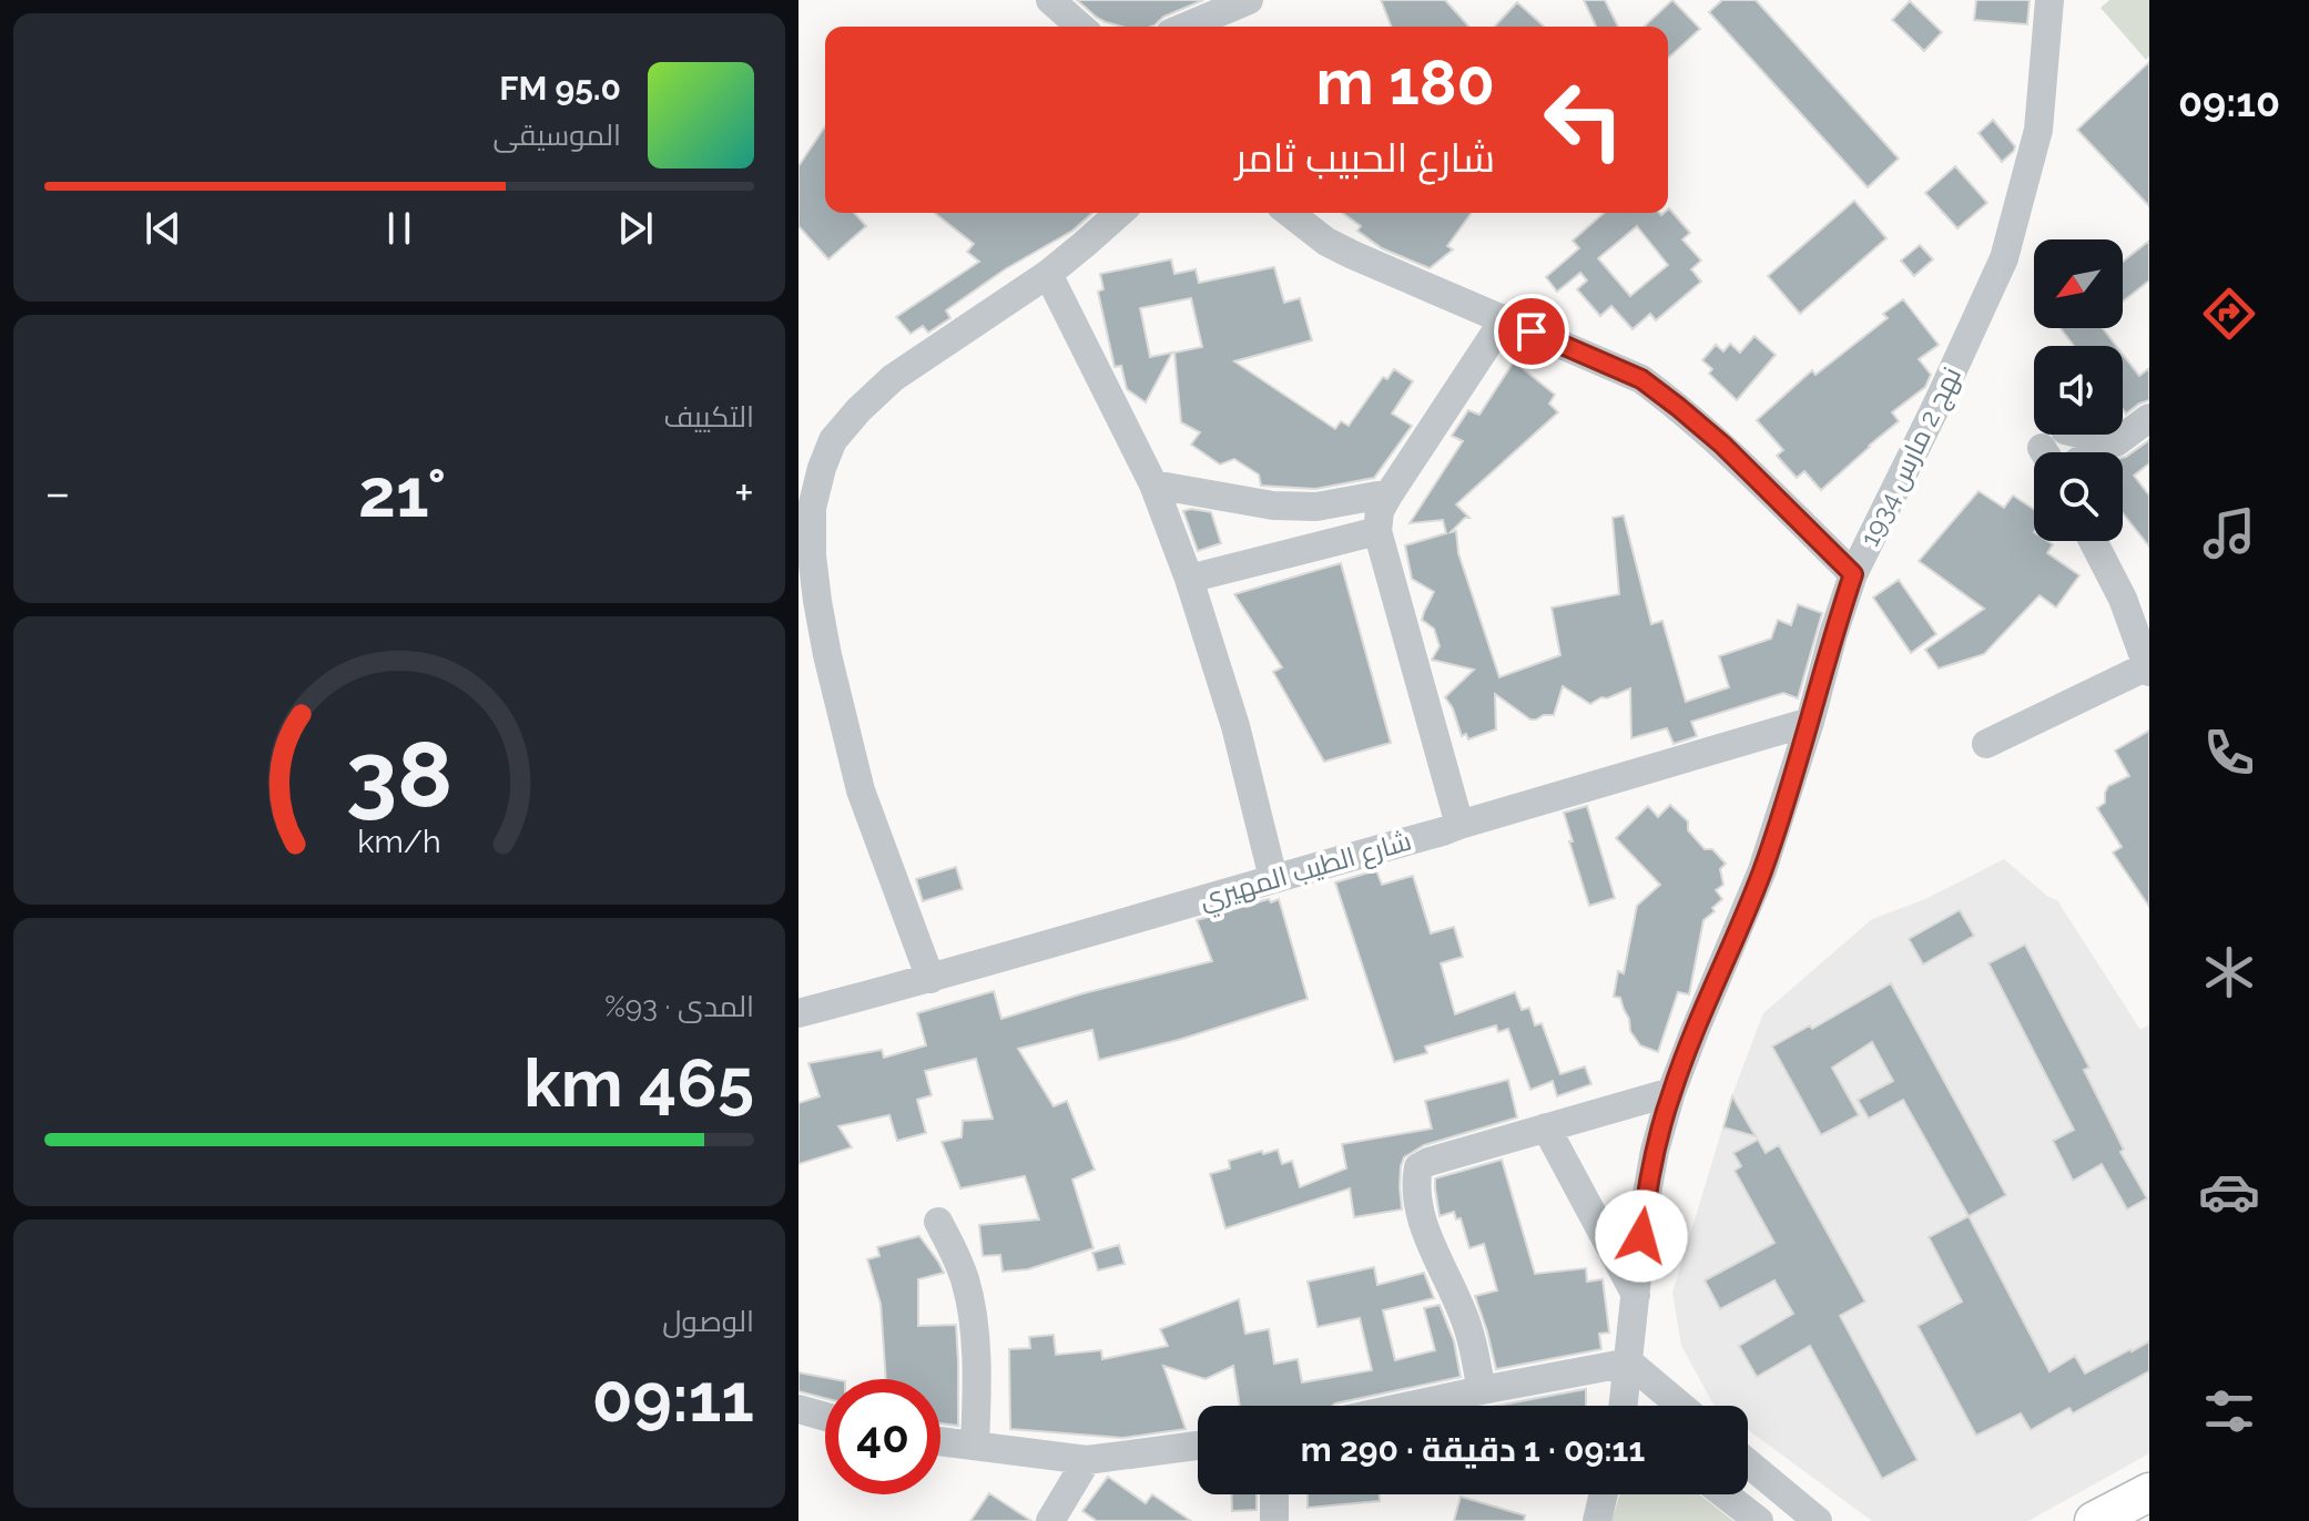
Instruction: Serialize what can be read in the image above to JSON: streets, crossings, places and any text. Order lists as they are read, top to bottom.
{
  "streets": {
    "street": ["نهج 2 مارس 1934", "شارع الطيب المهيري"]
  },
  "crossings": [
    ["نهج 2 مارس 1934", "شارع الطيب المهيري"]
  ],
  "north": "bottom left",
  "page": {
    "tabs": "09:10",
    "turn": ["180 m", "شارع الحبيب ثامر"],
    "song": ["95.0 FM", "الموسيقى"],
    "tile": [
      "التكييف",
      ["المدى · 93%", "465 km"],
      ["الوصول", "09:11"]
    ],
    "heat": ["−", "21°", "+"],
    "limit": "40",
    "trip": "09:11 · 1 دقيقة · 290 m",
    "gauge": ["38", "km/h"]
  }
}
